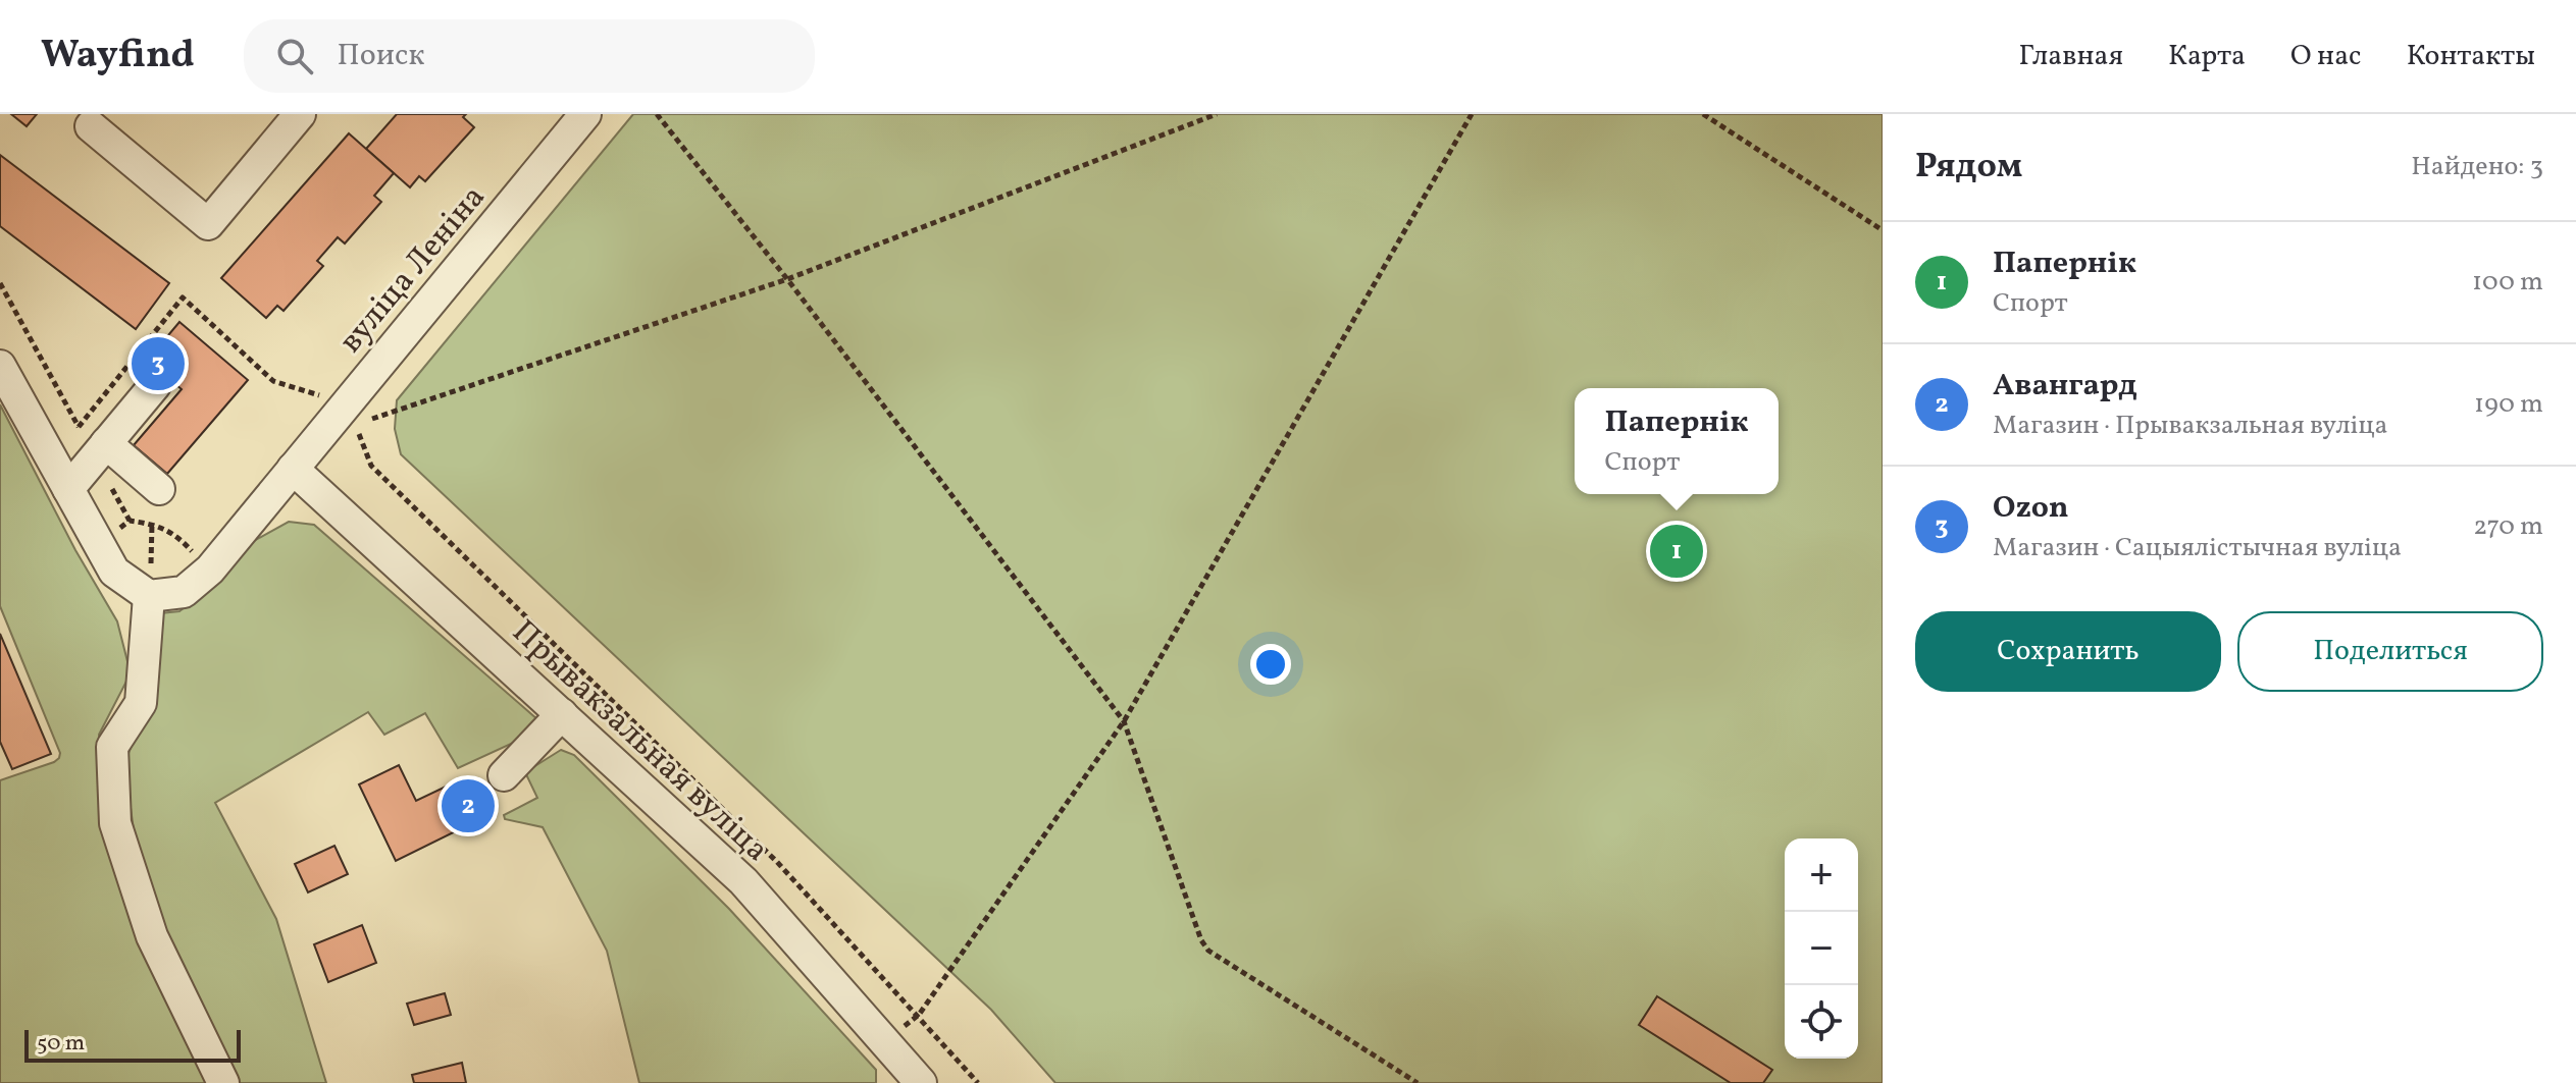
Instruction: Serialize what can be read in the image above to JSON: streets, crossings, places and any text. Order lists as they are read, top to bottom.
{
  "streets": {
    "street": ["вуліца Леніна", "Прывакзальная вуліца"]
  },
  "crossings": [
    ["вуліца Леніна", "Прывакзальная вуліца"]
  ],
  "scale_bar": "50 m",
  "page": {
    "header": "Wayfind",
    "search": "Поиск",
    "nav": [
      "Главная",
      "Карта",
      "О нас",
      "Контакты"
    ],
    "heading": ["Рядом", "Найдено: 3"],
    "list": [
      {
        "mark": "1",
        "name": "Папернік",
        "note": "Спорт",
        "value": "100 m"
      },
      {
        "mark": "2",
        "name": "Авангард",
        "note": "Магазин · Прывакзальная вуліца",
        "value": "190 m"
      },
      {
        "mark": "3",
        "name": "Ozon",
        "note": "Магазин · Сацыялістычная вуліца",
        "value": "270 m"
      }
    ],
    "pins": ["3", "1", "2"],
    "popup": ["Папернік", "Спорт"],
    "buttons": ["Сохранить", "Поделиться"],
    "map_buttons": ["+", "−"],
    "scale": "50 m"
  }
}
